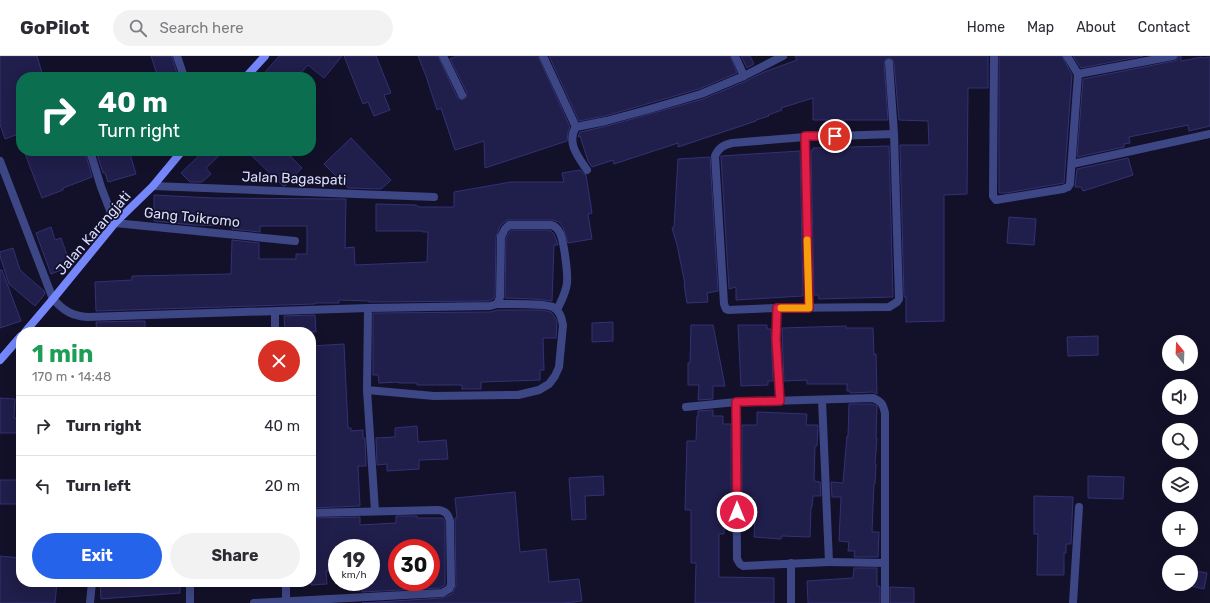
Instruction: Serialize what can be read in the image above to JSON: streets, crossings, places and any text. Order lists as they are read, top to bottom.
{
  "streets": {
    "street": ["Jalan Bagaspati", "Gang Toikromo", "Jalan Karangjati"]
  },
  "crossings": [
    ["Jalan Bagaspati", "Jalan Karangjati"],
    ["Gang Toikromo", "Jalan Karangjati"]
  ],
  "north": "top",
  "page": {
    "header": "GoPilot",
    "search": "Search here",
    "nav": [
      "Home",
      "Map",
      "About",
      "Contact"
    ],
    "turn": ["40 m", "Turn right"],
    "heading": ["1 min", "170 m · 14:48"],
    "map_buttons": ["+", "−"],
    "list": [
      {
        "name": "Turn right",
        "value": "40 m"
      },
      {
        "name": "Turn left",
        "value": "20 m"
      }
    ],
    "buttons": ["Exit", "Share"],
    "speed": "19 km/h",
    "limit": "30"
  }
}
